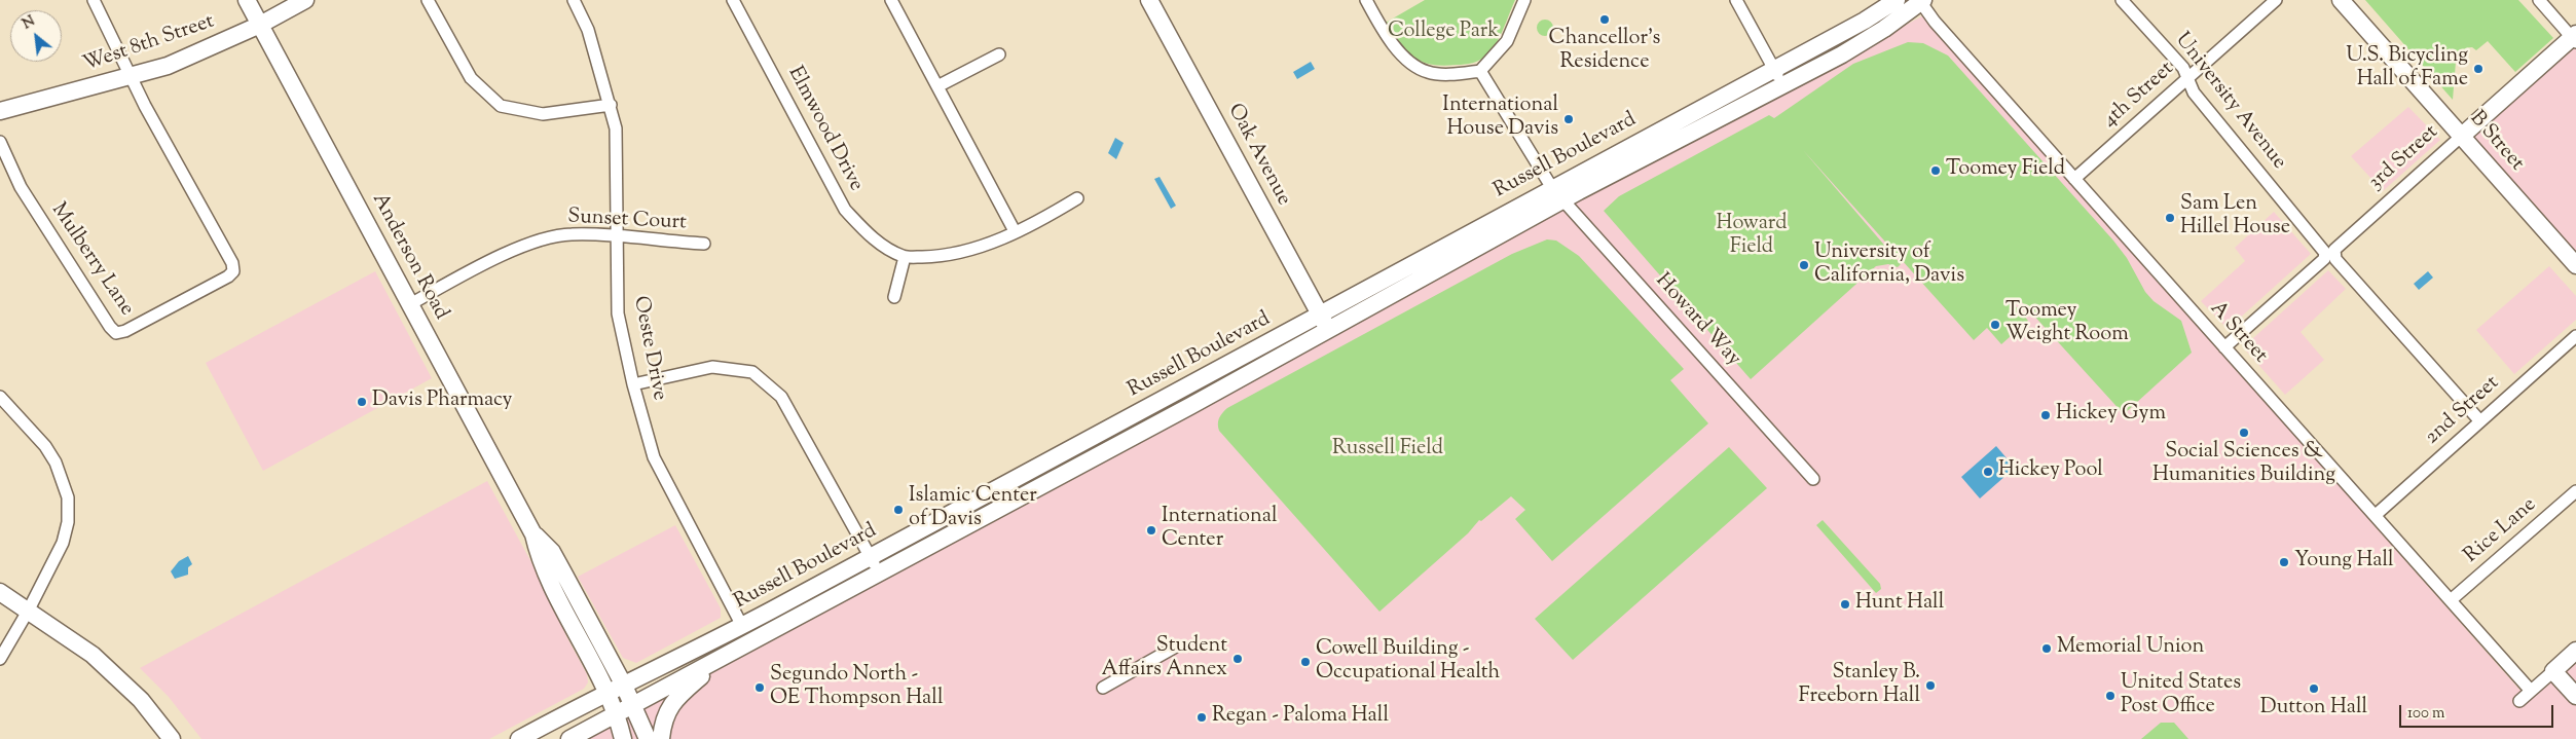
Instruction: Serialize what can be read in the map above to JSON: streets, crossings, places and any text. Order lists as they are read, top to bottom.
{
  "streets": {
    "main road": [
      "West 8th Street",
      "B Street",
      "Oak Avenue",
      "Russell Boulevard",
      "3rd Street",
      "Anderson Road"
    ],
    "street": [
      "4th Street",
      "University Avenue",
      "Elmwood Drive",
      "Sunset Court",
      "Mulberry Lane",
      "Howard Way",
      "A Street",
      "Oeste Drive",
      "2nd Street",
      "Rice Lane"
    ]
  },
  "crossings": [
    ["West 8th Street", "Anderson Road"],
    ["West 8th Street", "Mulberry Lane"],
    ["4th Street", "University Avenue"],
    ["4th Street", "A Street"],
    ["University Avenue", "3rd Street"],
    ["University Avenue", "2nd Street"],
    ["B Street", "3rd Street"],
    ["Oak Avenue", "Russell Boulevard"],
    ["Russell Boulevard", "Anderson Road"],
    ["Russell Boulevard", "Howard Way"],
    ["Russell Boulevard", "A Street"],
    ["Russell Boulevard", "Oeste Drive"],
    ["3rd Street", "A Street"],
    ["Sunset Court", "Anderson Road"],
    ["Sunset Court", "Oeste Drive"],
    ["A Street", "2nd Street"],
    ["A Street", "Rice Lane"]
  ],
  "parks": ["College Park", "Howard Field", "Russell Field"],
  "places": [
    "Chancellor's Residence",
    "U.S. Bicycling Hall of Fame",
    "International House Davis",
    "Toomey Field",
    "Sam Len Hillel House",
    "University of California, Davis",
    "Toomey Weight Room",
    "Davis Pharmacy",
    "Hickey Gym",
    "Social Sciences & Humanities Building",
    "Hickey Pool",
    "Islamic Center of Davis",
    "International Center",
    "Young Hall",
    "Hunt Hall",
    "Memorial Union",
    "Student Affairs Annex",
    "Cowell Building - Occupational Health",
    "Stanley B. Freeborn Hall",
    "Segundo North - OE Thompson Hall",
    "Dutton Hall",
    "United States Post Office",
    "Regan - Paloma Hall"
  ],
  "scale_bar": "100 m",
  "north": "top left"
}
